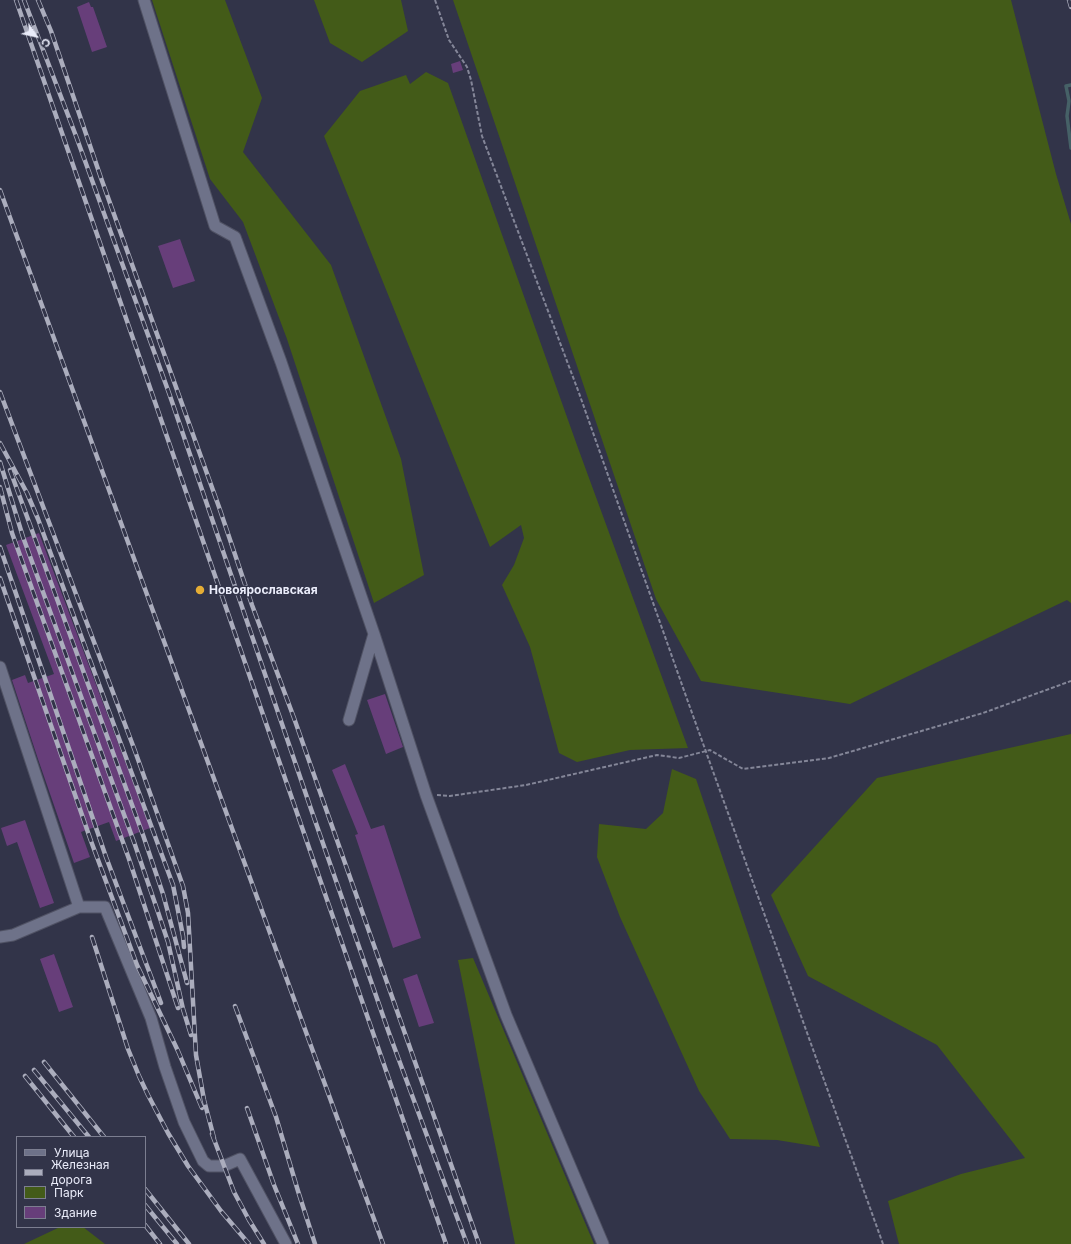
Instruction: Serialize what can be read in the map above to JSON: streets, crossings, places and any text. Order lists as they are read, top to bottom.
{
  "places": ["Новоярославская"],
  "legend": [
    "Улица",
    "Железная дорога",
    "Парк",
    "Здание"
  ],
  "north": "bottom right"
}
